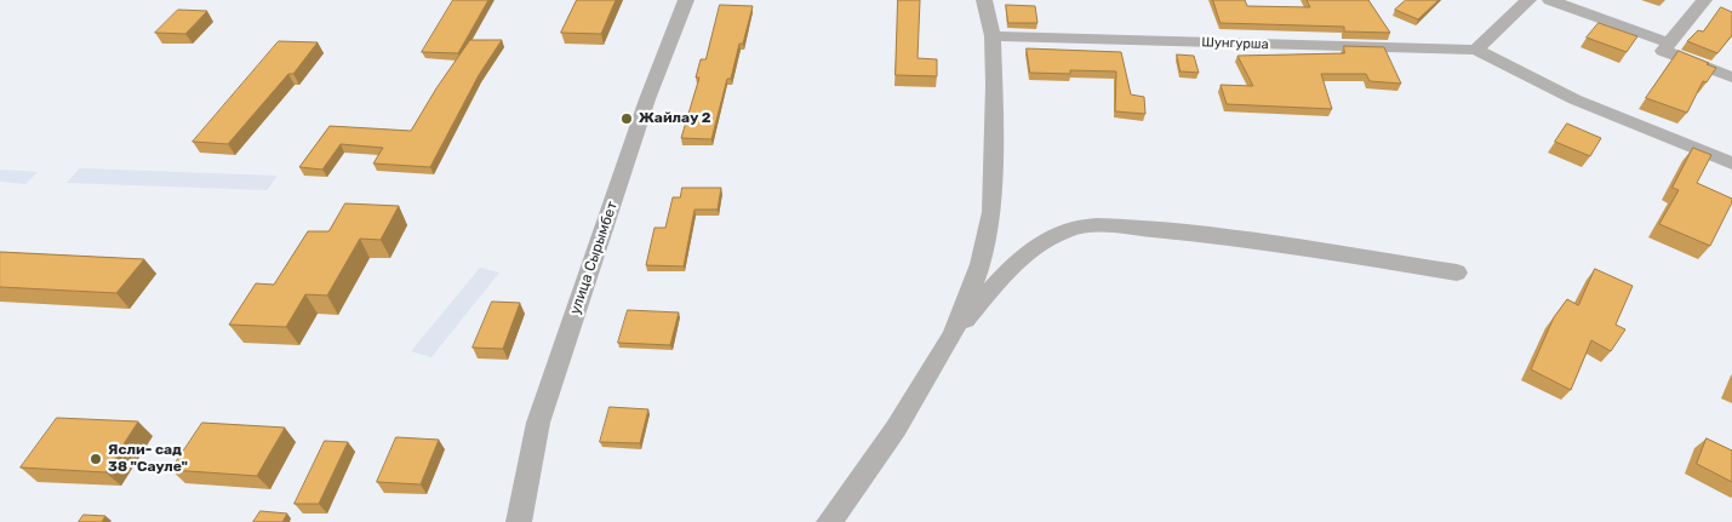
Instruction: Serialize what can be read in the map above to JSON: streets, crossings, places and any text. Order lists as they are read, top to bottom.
{
  "streets": {
    "street": ["Шунгурша", "улица Сырымбет"]
  },
  "places": ["Жайлау 2", "Ясли- сад 38 \"Сауле\""]
}
